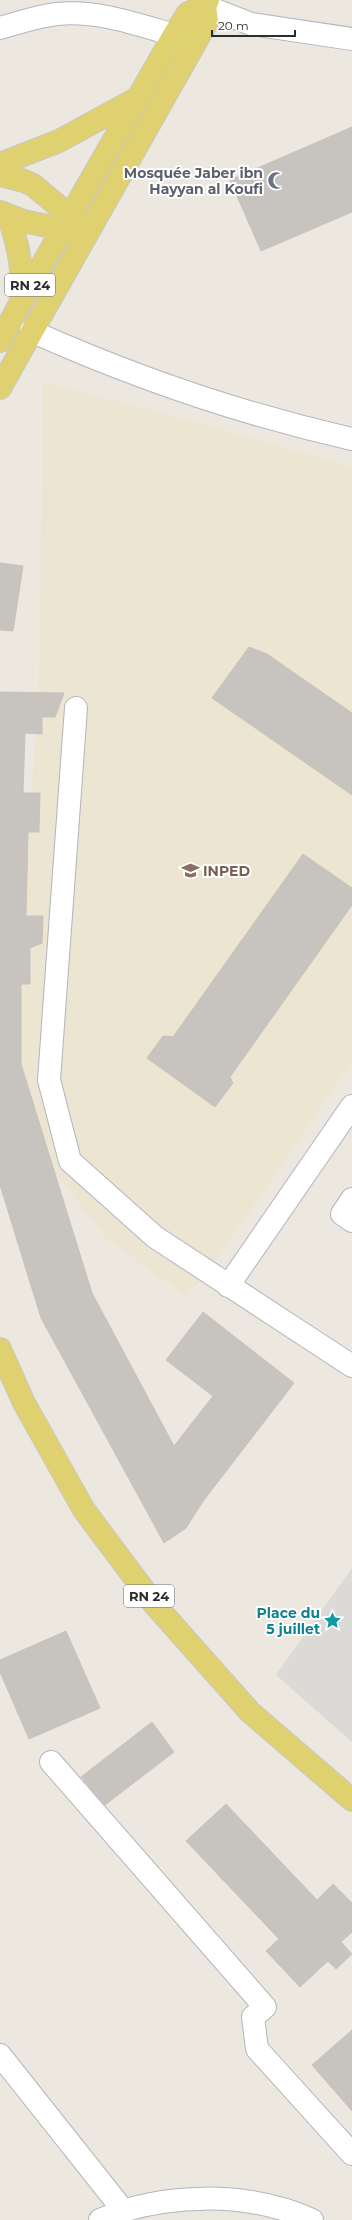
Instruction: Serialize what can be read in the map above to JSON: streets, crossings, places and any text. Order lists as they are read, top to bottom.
{
  "streets": {
    "main road": ["RN 24"]
  },
  "places": {
    "mosque": ["Mosquée Jaber ibn Hayyan al Koufi"],
    "school or university": ["INPED"],
    "place": ["Place du 5 juillet"]
  },
  "scale_bar": "20 m"
}
